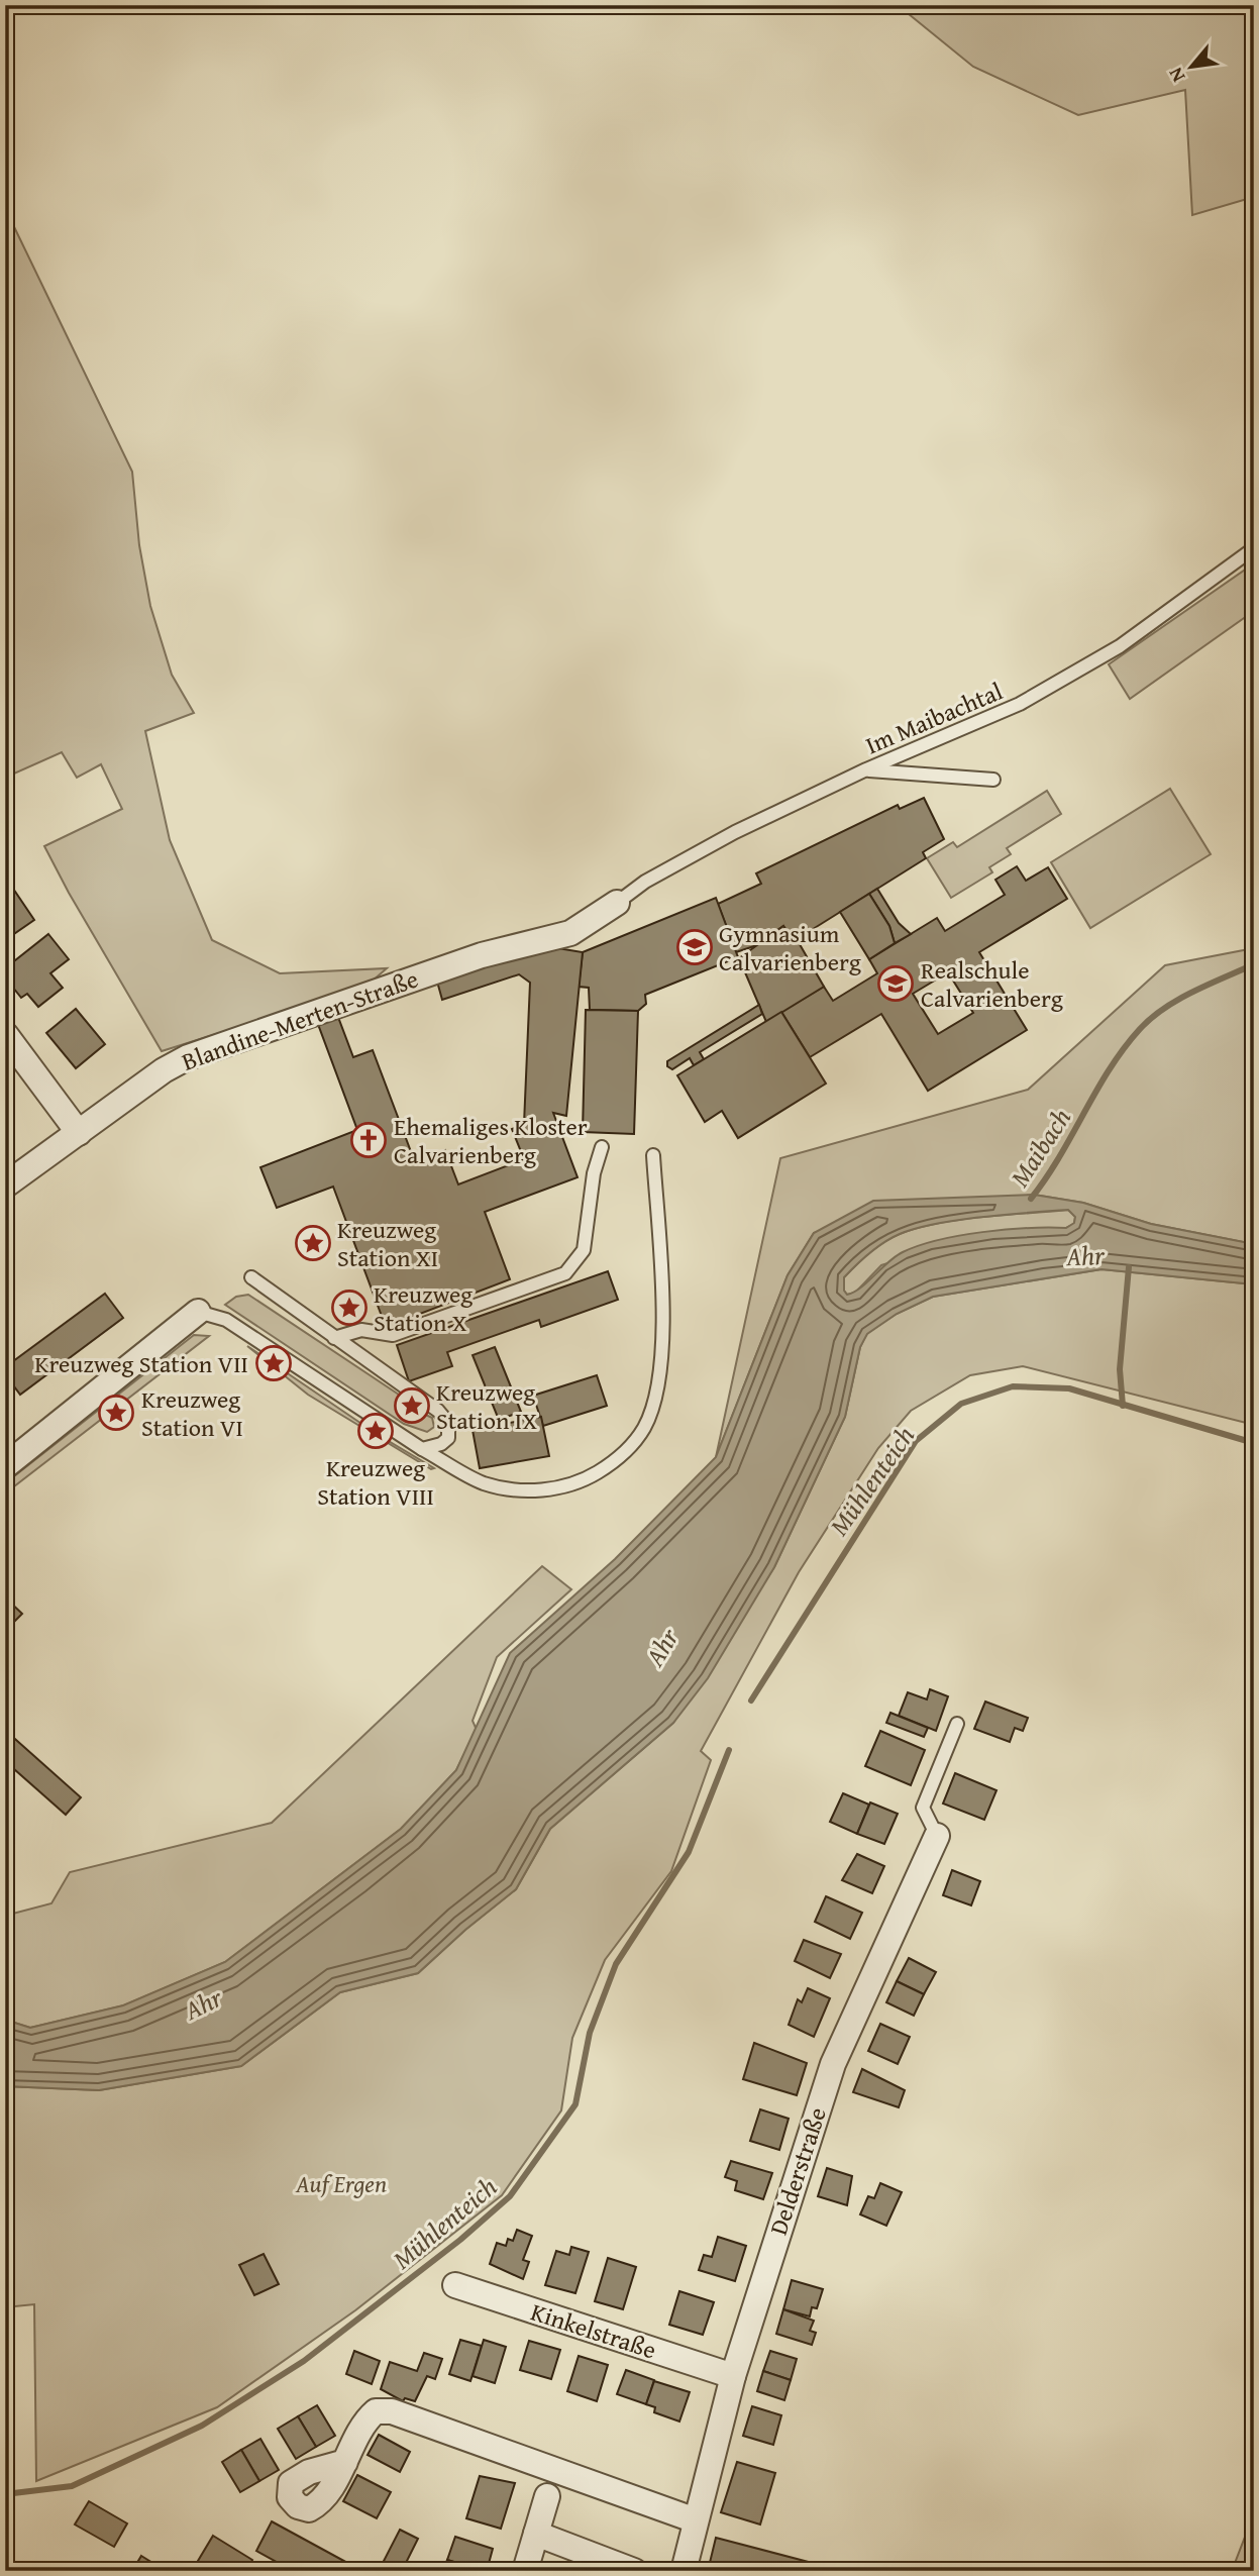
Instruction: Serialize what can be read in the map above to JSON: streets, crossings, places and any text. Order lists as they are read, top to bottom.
{
  "streets": {
    "street": ["Blandine-Merten-Straße", "Delderstraße", "Kinkelstraße"],
    "lane": ["Im Maibachtal"]
  },
  "crossings": [
    ["Im Maibachtal", "Blandine-Merten-Straße"],
    ["Delderstraße", "Kinkelstraße"]
  ],
  "water": ["Maibach", "Ahr", "Mühlenteich"],
  "parks": ["Auf Ergen"],
  "places": {
    "school or university": ["Gymnasium Calvarienberg", "Realschule Calvarienberg"],
    "church": ["Ehemaliges Kloster Calvarienberg"],
    "place": [
      "Kreuzweg Station XI",
      "Kreuzweg Station X",
      "Kreuzweg Station VII",
      "Kreuzweg Station IX",
      "Kreuzweg Station VI",
      "Kreuzweg Station VIII"
    ]
  },
  "north": "bottom left"
}
